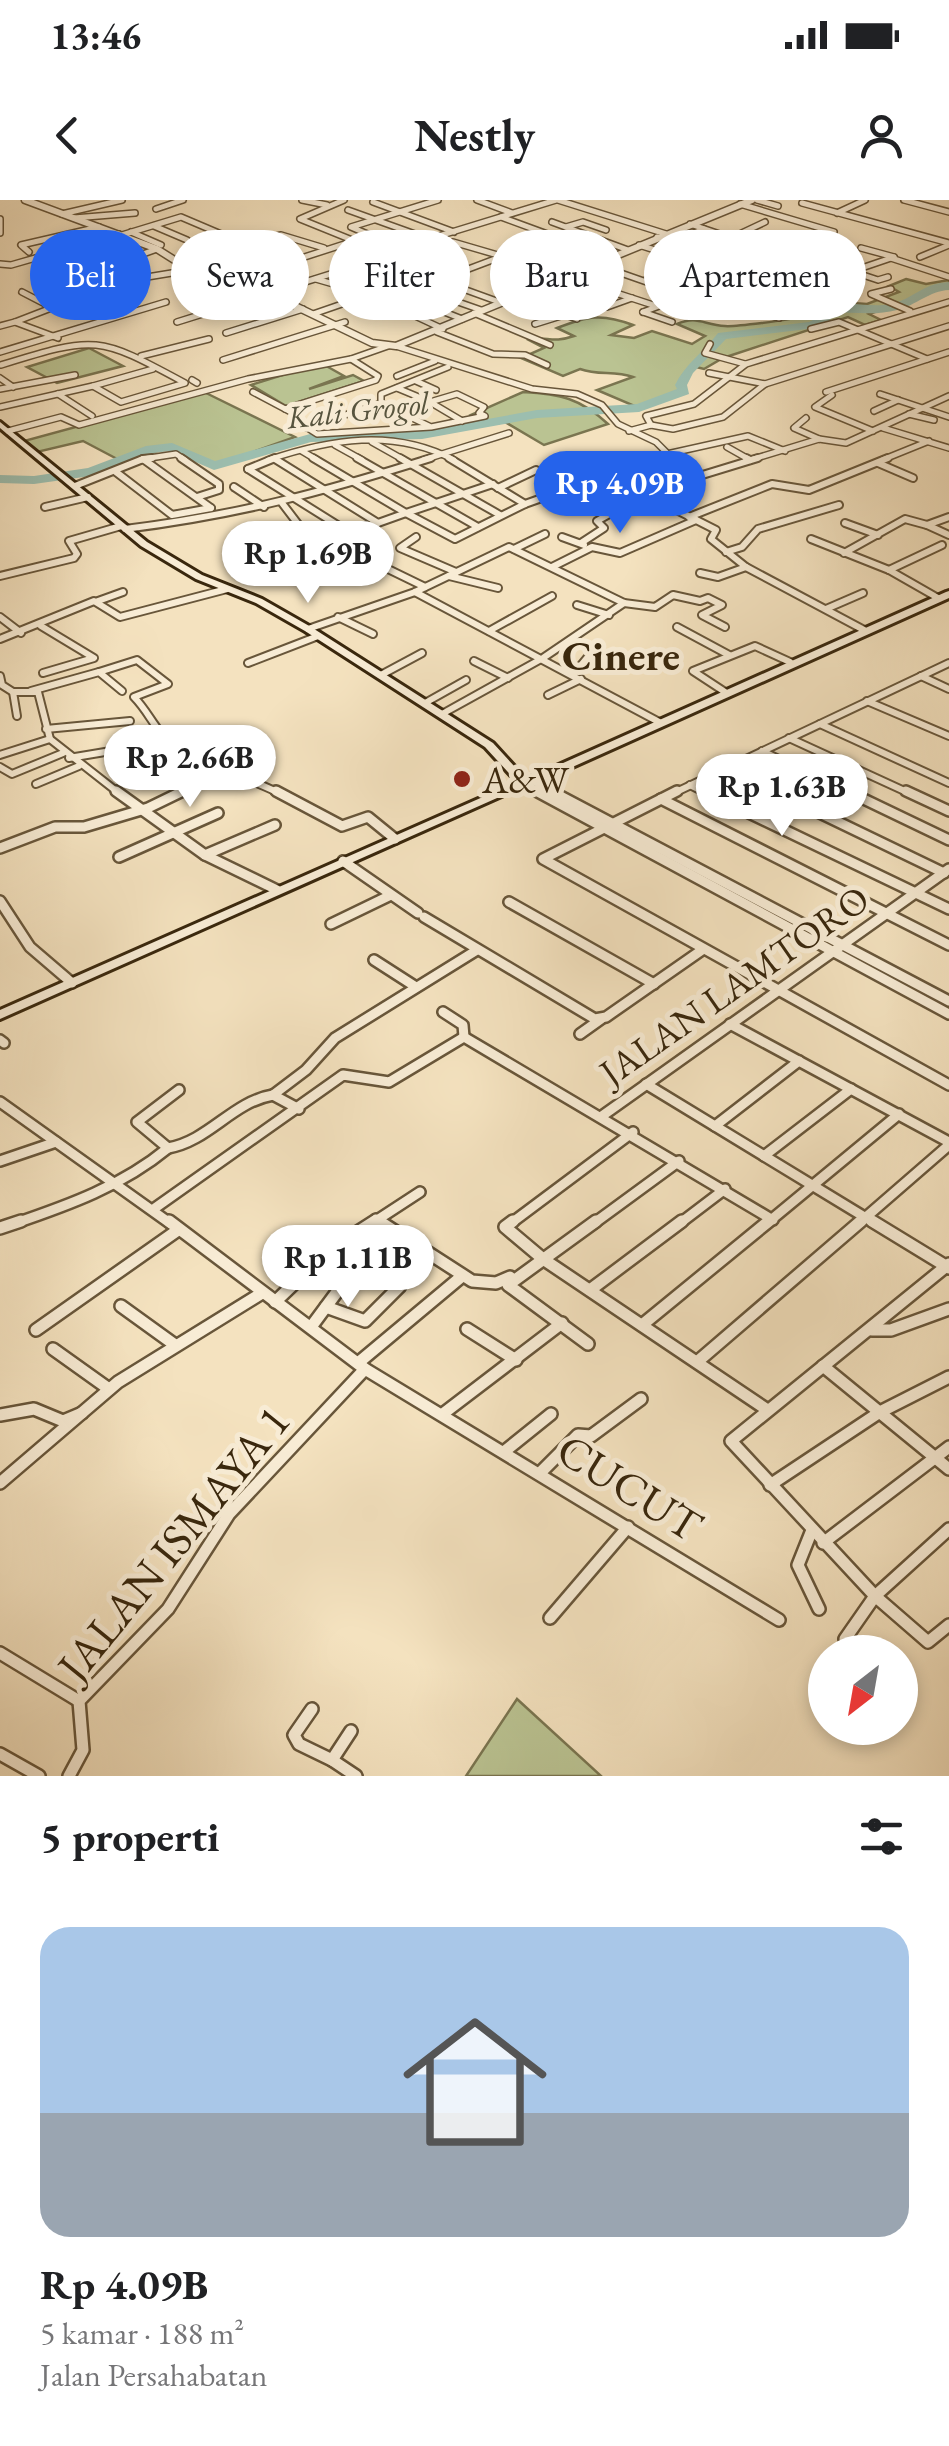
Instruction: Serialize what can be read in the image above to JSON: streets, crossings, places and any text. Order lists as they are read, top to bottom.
{
  "streets": {
    "street": ["JALAN LAMTORO", "CUCUT", "JALAN ISMAYA 1"]
  },
  "crossings": [
    ["CUCUT", "JALAN ISMAYA 1"]
  ],
  "districts": ["Cinere"],
  "water": ["Kali Grogol"],
  "places": ["A&W"],
  "north": "bottom left",
  "page": {
    "status": "13:46",
    "header": "Nestly",
    "chip": [
      "Beli",
      "Sewa",
      "Filter",
      "Baru",
      "Apartemen"
    ],
    "price": [
      "Rp 4.09B",
      "Rp 1.69B",
      "Rp 2.66B",
      "Rp 1.63B",
      "Rp 1.11B"
    ],
    "heading": "5 properti",
    "list": [
      {
        "name": "Rp 4.09B",
        "note": "5 kamar · 188 m² · Jalan Persahabatan"
      }
    ]
  }
}
